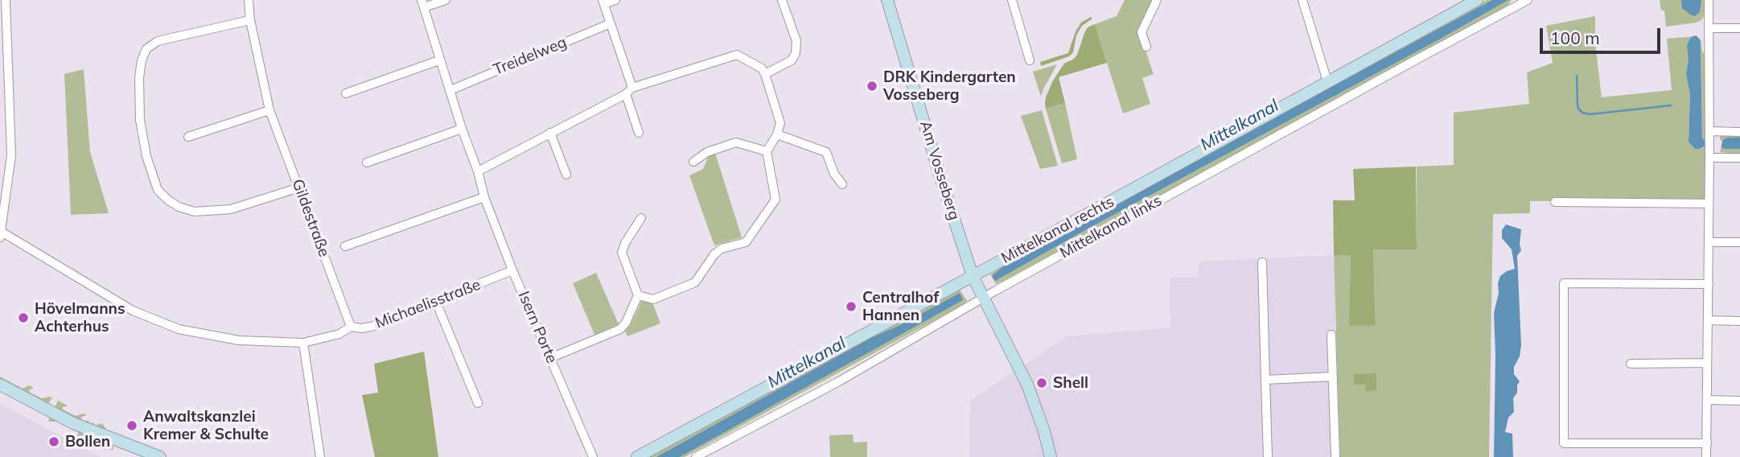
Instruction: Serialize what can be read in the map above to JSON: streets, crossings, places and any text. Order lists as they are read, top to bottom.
{
  "streets": {
    "main road": ["Am Vosseberg", "Mittelkanal rechts"],
    "street": [
      "Treidelweg",
      "Gildestraße",
      "Mittelkanal links",
      "Michaelisstraße",
      "Isern Porte"
    ]
  },
  "crossings": [
    ["Treidelweg", "Isern Porte"],
    ["Am Vosseberg", "Mittelkanal links"],
    ["Am Vosseberg", "Mittelkanal rechts"],
    ["Gildestraße", "Michaelisstraße"],
    ["Mittelkanal links", "Mittelkanal rechts"],
    ["Michaelisstraße", "Isern Porte"]
  ],
  "water": ["Mittelkanal"],
  "places": [
    "DRK Kindergarten Vosseberg",
    "Centralhof Hannen",
    "Hövelmanns Achterhus",
    "Shell",
    "Anwaltskanzlei Kremer & Schulte",
    "Bollen"
  ],
  "scale_bar": "100 m"
}
